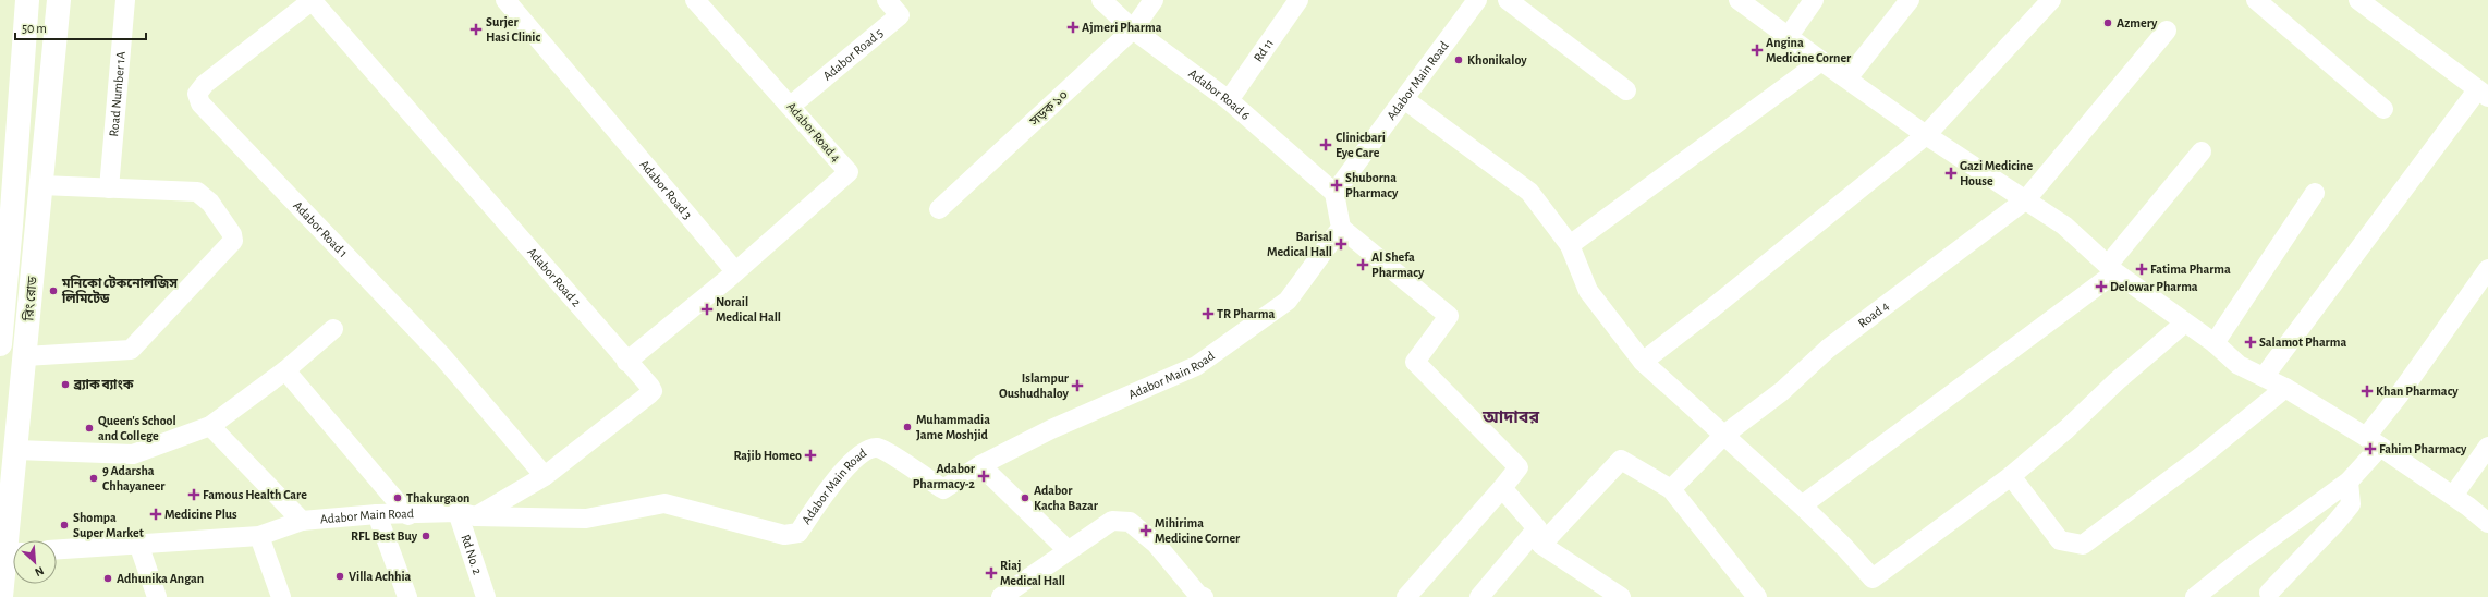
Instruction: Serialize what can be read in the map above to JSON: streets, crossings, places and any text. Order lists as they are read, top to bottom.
{
  "streets": {
    "main road": ["রিং রোড"],
    "street": [
      "Rd 11",
      "Adabor Road 5",
      "Adabor Main Road",
      "Road Number 1A",
      "Adabor Road 6",
      "সড়ক ১০",
      "Adabor Road 4",
      "Adabor Road 3",
      "Adabor Road 1",
      "Adabor Road 2",
      "Road 4",
      "Rd No. 2"
    ]
  },
  "crossings": [
    ["Rd 11", "Adabor Road 6"],
    ["Adabor Road 5", "Adabor Road 4"],
    ["Adabor Main Road", "Adabor Road 6"],
    ["Adabor Main Road", "Adabor Road 2"],
    ["Adabor Main Road", "Rd No. 2"],
    ["Adabor Road 6", "সড়ক ১০"],
    ["Adabor Road 4", "Adabor Road 3"],
    ["Adabor Road 1", "Adabor Road 2"],
    ["Adabor Road 2", "Rd No. 2"]
  ],
  "districts": ["আদাবর"],
  "places": {
    "other": [
      "Azmery",
      "Khonikaloy",
      "মনিকো টেকনোলজিস লিমিটেড",
      "ব্র্যাক ব্যাংক",
      "Muhammadia Jame Moshjid",
      "Queen's School and College",
      "9 Adarsha Chhayaneer",
      "Thakurgaon",
      "Adabor Kacha Bazar",
      "Shompa Super Market",
      "RFL Best Buy",
      "Villa Achhia",
      "Adhunika Angan"
    ],
    "health": [
      "Ajmeri Pharma",
      "Surjer Hasi Clinic",
      "Angina Medicine Corner",
      "Clinicbari Eye Care",
      "Gazi Medicine House",
      "Shuborna Pharmacy",
      "Barisal Medical Hall",
      "Al Shefa Pharmacy",
      "Fatima Pharma",
      "Delowar Pharma",
      "Norail Medical Hall",
      "TR Pharma",
      "Salamot Pharma",
      "Islampur Oushudhaloy",
      "Khan Pharmacy",
      "Fahim Pharmacy",
      "Rajib Homeo",
      "Adabor Pharmacy-2",
      "Famous Health Care",
      "Medicine Plus",
      "Mihirima Medicine Corner",
      "Riaj Medical Hall"
    ]
  },
  "scale_bar": "50 m",
  "north": "bottom right"
}
